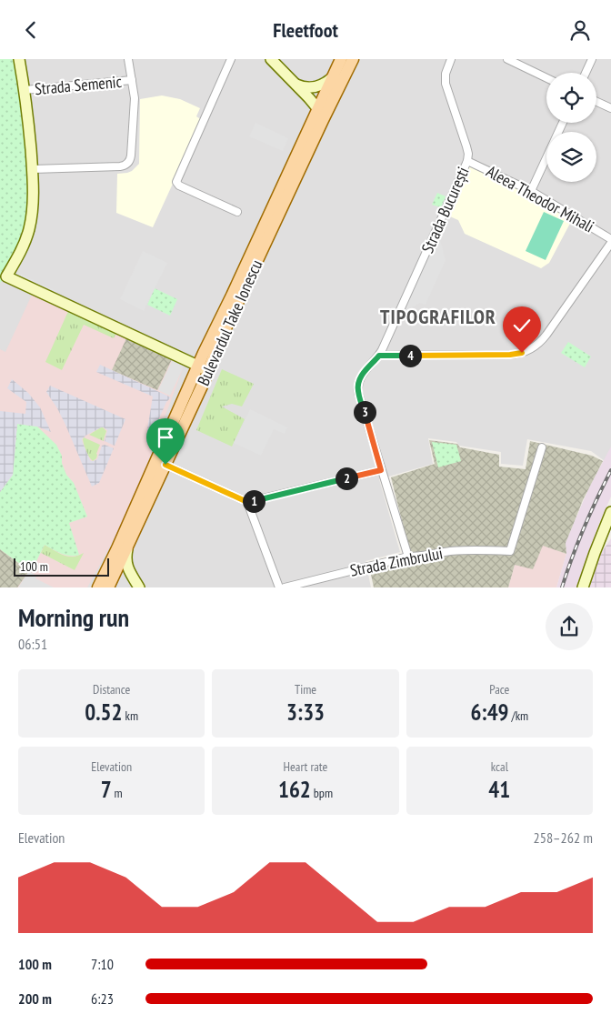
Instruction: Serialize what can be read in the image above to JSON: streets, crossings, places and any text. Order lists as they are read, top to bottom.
{
  "streets": {
    "main road": ["Bulevardul Take Ionescu"],
    "street": [
      "Strada Semenic",
      "Aleea Theodor Mihali",
      "Strada București",
      "Strada Zimbrului"
    ]
  },
  "crossings": [
    ["Aleea Theodor Mihali", "Strada București"],
    ["Strada București", "Strada Zimbrului"]
  ],
  "districts": ["TIPOGRAFILOR"],
  "scale_bar": "100 m",
  "page": {
    "header": "Fleetfoot",
    "pins": [
      "4",
      "3",
      "2",
      "1"
    ],
    "scale": "100 m",
    "heading": ["Morning run", "06:51"],
    "stats": [
      ["Distance", "0.52 km"],
      ["Time", "3:33"],
      ["Pace", "6:49 /km"],
      ["Elevation", "7 m"],
      ["Heart rate", "162 bpm"],
      ["kcal", "41"]
    ],
    "chart": ["Elevation", "258–262 m"],
    "list": [
      {
        "name": "100 m",
        "note": "7:10"
      },
      {
        "name": "200 m",
        "note": "6:23"
      }
    ]
  }
}
